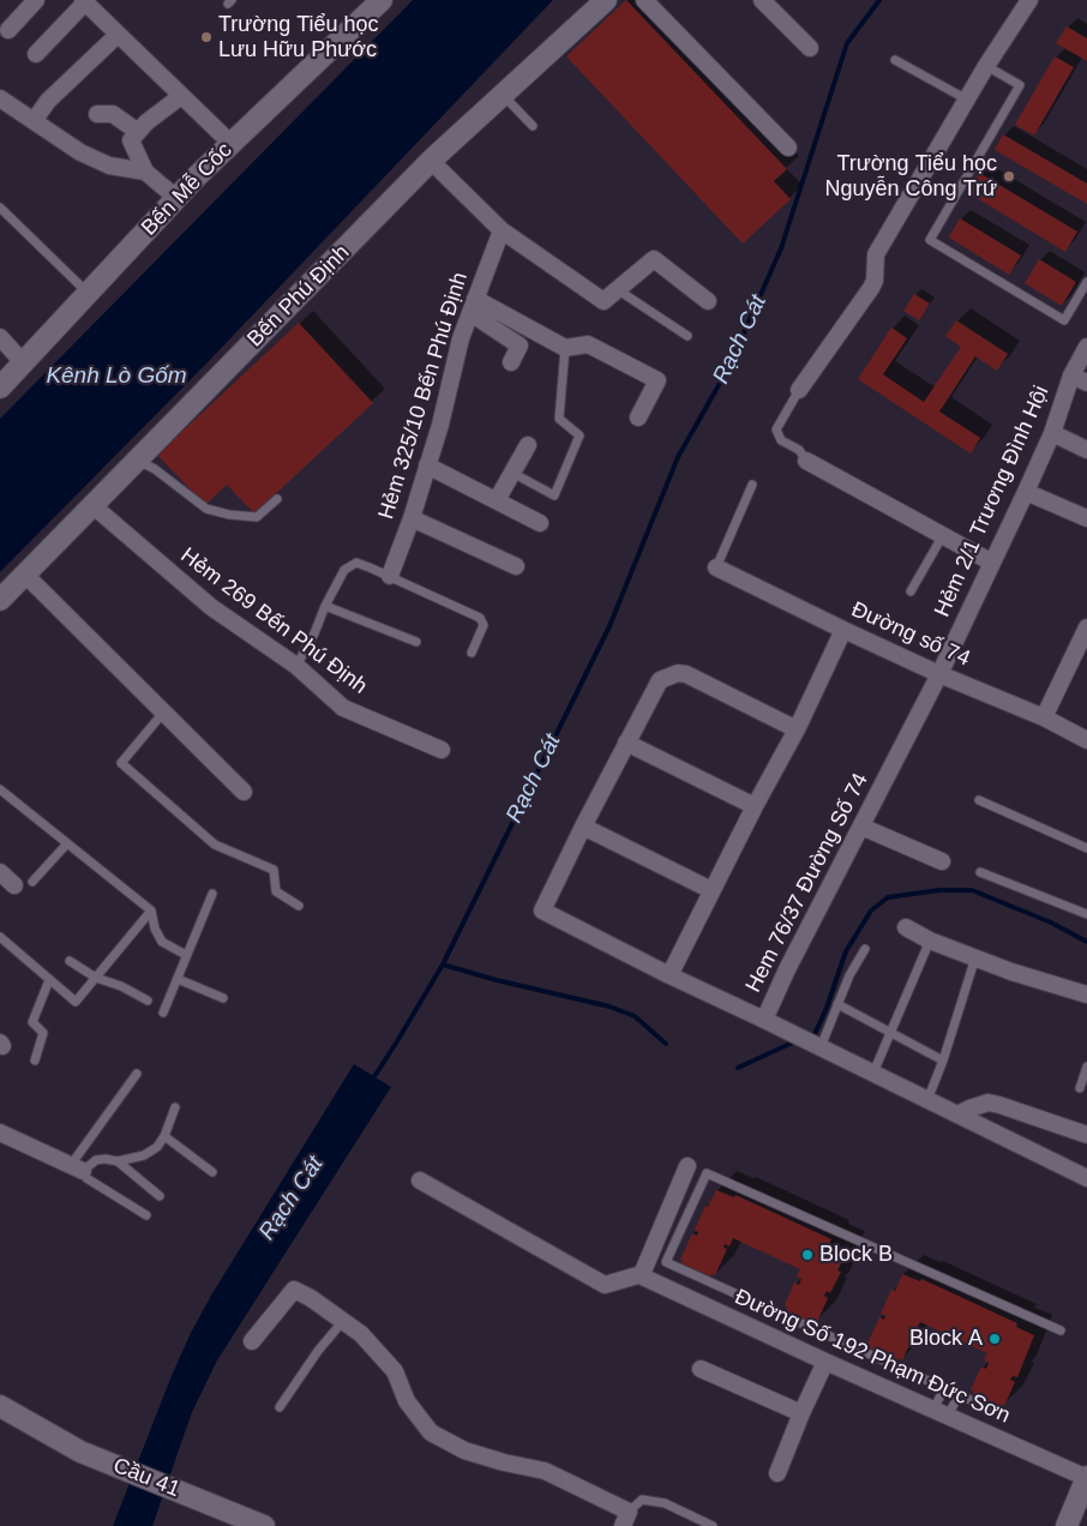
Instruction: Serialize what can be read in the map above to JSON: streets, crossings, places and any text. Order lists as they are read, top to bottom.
{
  "streets": {
    "street": [
      "Bến Mễ Cốc",
      "Bến Phú Định",
      "Hẻm 325/10 Bến Phú Định",
      "Hẻm 2/1 Trương Đình Hội",
      "Hẻm 269 Bến Phú Định",
      "Đường số 74",
      "Hem 76/37 Đường Số 74",
      "Đường Số 192 Phạm Đức Sơn",
      "Cầu 41"
    ]
  },
  "crossings": [
    ["Bến Phú Định", "Hẻm 269 Bến Phú Định"],
    ["Hẻm 2/1 Trương Đình Hội", "Đường số 74"],
    ["Hẻm 2/1 Trương Đình Hội", "Hem 76/37 Đường Số 74"],
    ["Đường số 74", "Hem 76/37 Đường Số 74"]
  ],
  "water": ["Rạch Cát", "Kênh Lò Gốm"],
  "places": [
    "Trường Tiểu học Lưu Hữu Phước",
    "Trường Tiểu học Nguyễn Công Trứ",
    "Block B",
    "Block A"
  ]
}
